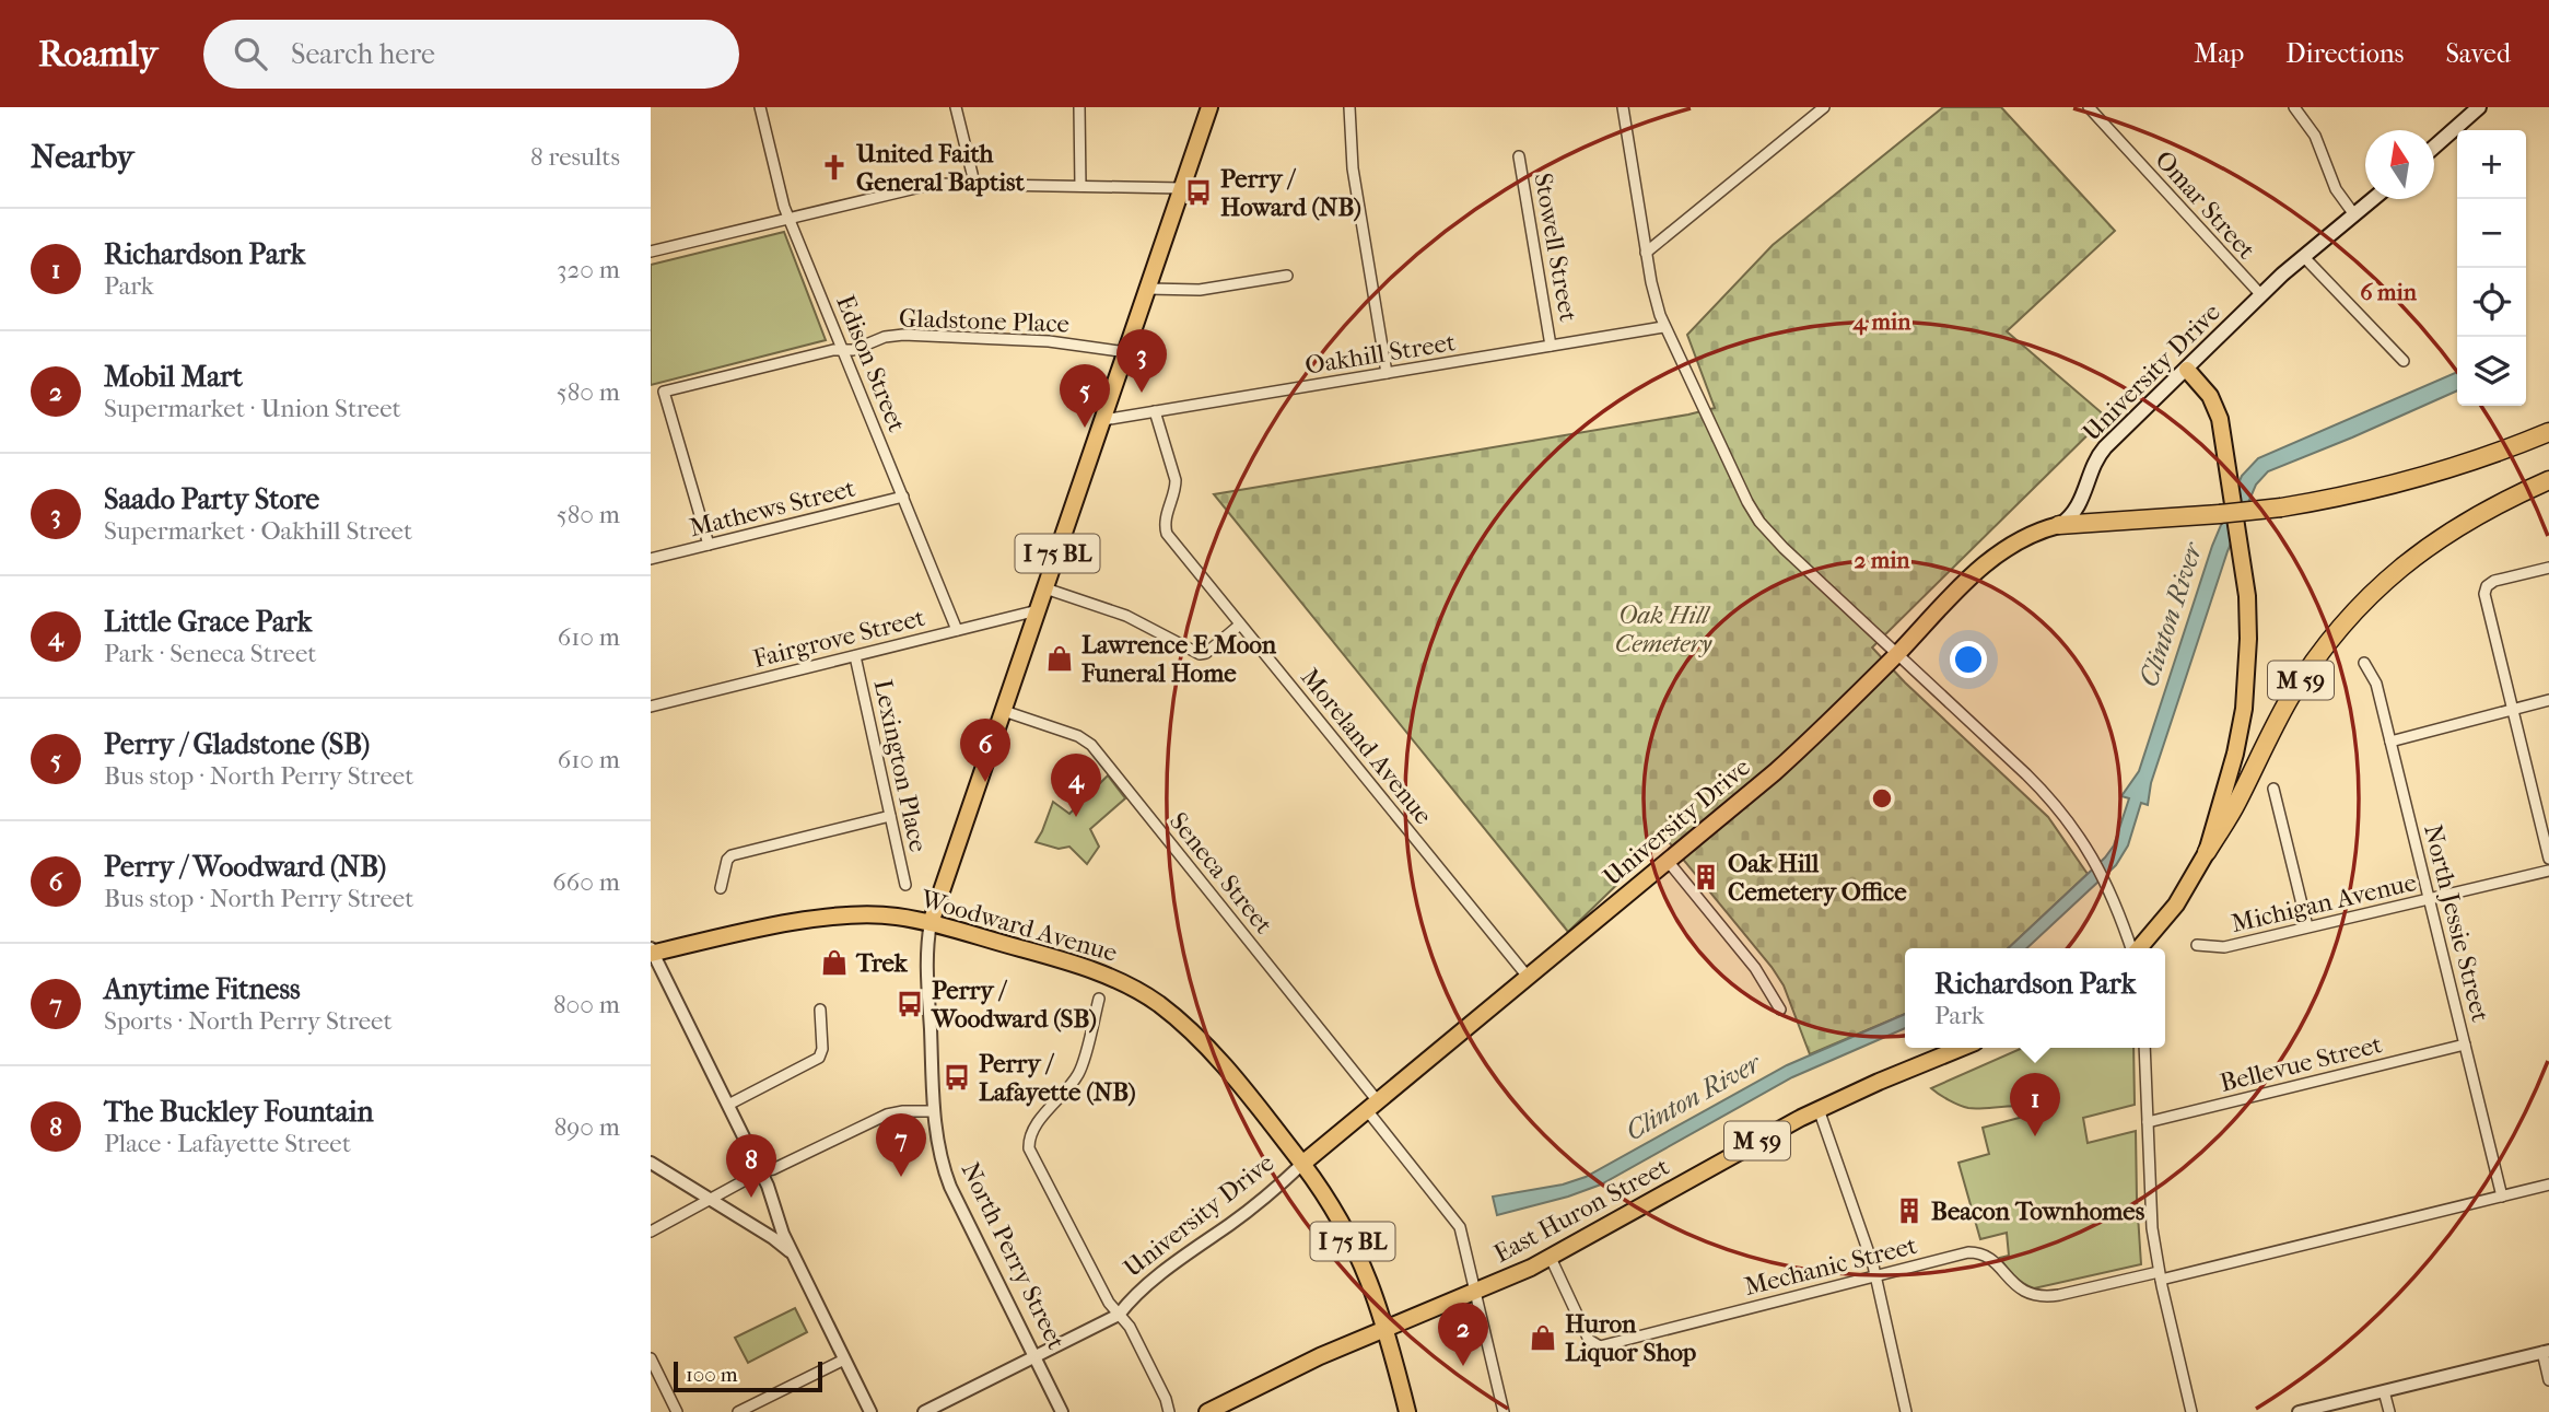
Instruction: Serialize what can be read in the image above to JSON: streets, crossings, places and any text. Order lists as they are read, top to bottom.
{
  "streets": {
    "highway": ["M 59"],
    "main road": [
      "University Drive",
      "I 75 BL",
      "Woodward Avenue",
      "East Huron Street",
      "North Perry Street"
    ],
    "street": [
      "Omar Street",
      "Stowell Street",
      "Gladstone Place",
      "Oakhill Street",
      "Edison Street",
      "Mathews Street",
      "Fairgrove Street",
      "Moreland Avenue",
      "Lexington Place",
      "Seneca Street",
      "Michigan Avenue",
      "North Jessie Street",
      "Bellevue Street",
      "Mechanic Street"
    ]
  },
  "crossings": [
    ["Omar Street", "University Drive"],
    ["Stowell Street", "Oakhill Street"],
    ["Gladstone Place", "Edison Street"],
    ["Gladstone Place", "Mathews Street"],
    ["Gladstone Place", "North Perry Street"],
    ["Oakhill Street", "Moreland Avenue"],
    ["Oakhill Street", "North Perry Street"],
    ["Edison Street", "Mathews Street"],
    ["Edison Street", "Fairgrove Street"],
    ["University Drive", "Moreland Avenue"],
    ["University Drive", "Seneca Street"],
    ["University Drive", "Woodward Avenue"],
    ["University Drive", "North Perry Street"],
    ["Fairgrove Street", "Lexington Place"],
    ["Fairgrove Street", "North Perry Street"],
    ["Seneca Street", "East Huron Street"],
    ["Seneca Street", "North Perry Street"],
    ["Michigan Avenue", "North Jessie Street"],
    ["North Jessie Street", "Bellevue Street"],
    ["North Jessie Street", "Mechanic Street"],
    ["Woodward Avenue", "East Huron Street"],
    ["Woodward Avenue", "North Perry Street"],
    ["East Huron Street", "Mechanic Street"]
  ],
  "water": ["Clinton River"],
  "parks": ["Oak Hill Cemetery"],
  "places": {
    "church": ["United Faith General Baptist"],
    "bus stop": ["Perry / Howard (NB)", "Perry / Woodward (SB)", "Perry / Lafayette (NB)"],
    "shop": ["Lawrence E Moon Funeral Home", "Trek", "Huron Liquor Shop"],
    "building": ["Oak Hill Cemetery Office", "Beacon Townhomes"]
  },
  "scale_bar": "100 m",
  "north": "top",
  "page": {
    "header": "Roamly",
    "search": "Search here",
    "nav": ["Map", "Directions", "Saved"],
    "heading": ["Nearby", "8 results"],
    "map_buttons": ["+", "−"],
    "list": [
      {
        "mark": "1",
        "name": "Richardson Park",
        "note": "Park",
        "value": "320 m"
      },
      {
        "mark": "2",
        "name": "Mobil Mart",
        "note": "Supermarket · Union Street",
        "value": "580 m"
      },
      {
        "mark": "3",
        "name": "Saado Party Store",
        "note": "Supermarket · Oakhill Street",
        "value": "580 m"
      },
      {
        "mark": "4",
        "name": "Little Grace Park",
        "note": "Park · Seneca Street",
        "value": "610 m"
      },
      {
        "mark": "5",
        "name": "Perry / Gladstone (SB)",
        "note": "Bus stop · North Perry Street",
        "value": "610 m"
      },
      {
        "mark": "6",
        "name": "Perry / Woodward (NB)",
        "note": "Bus stop · North Perry Street",
        "value": "660 m"
      },
      {
        "mark": "7",
        "name": "Anytime Fitness",
        "note": "Sports · North Perry Street",
        "value": "800 m"
      },
      {
        "mark": "8",
        "name": "The Buckley Fountain",
        "note": "Place · Lafayette Street",
        "value": "890 m"
      }
    ],
    "pins": [
      "3",
      "5",
      "6",
      "4",
      "1",
      "7",
      "8",
      "2"
    ],
    "popup": ["Richardson Park", "Park"],
    "scale": "100 m"
  },
  "rings": ["6 min", "4 min", "2 min"]
}
